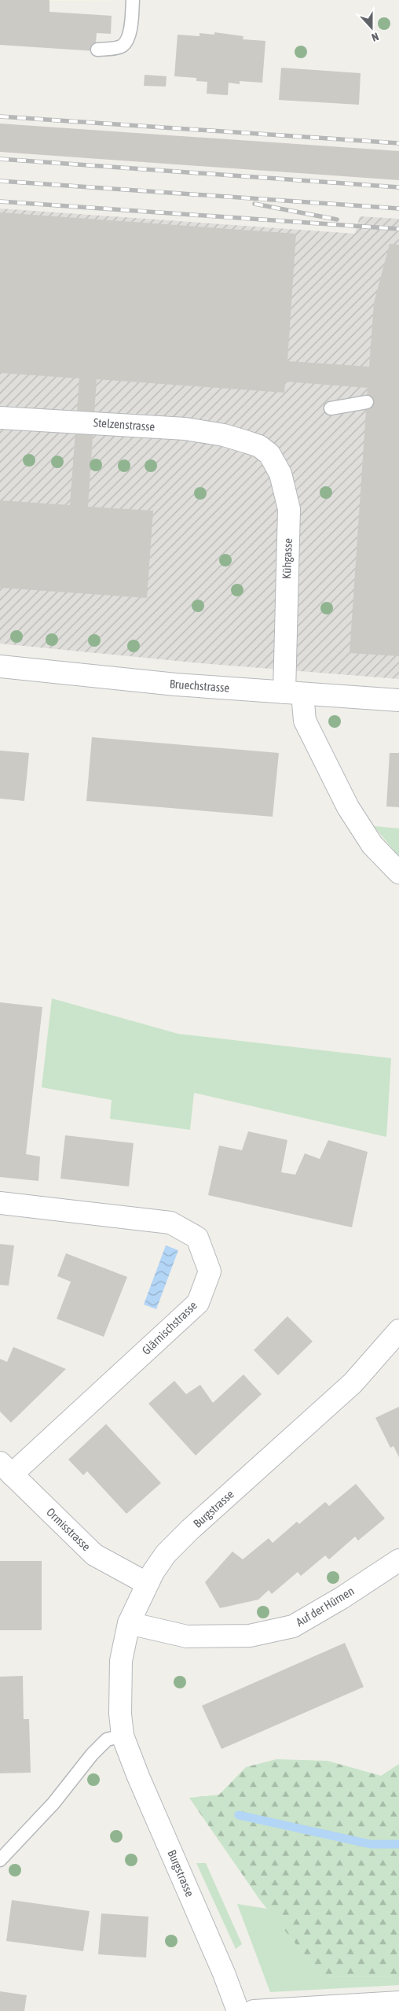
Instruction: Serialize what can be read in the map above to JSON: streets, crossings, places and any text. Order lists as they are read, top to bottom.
{
  "streets": {
    "street": [
      "Stelzenstrasse",
      "Kühgasse",
      "Bruechstrasse",
      "Glärnischstrasse",
      "Burgstrasse",
      "Ormisstrasse",
      "Auf der Hürnen"
    ]
  },
  "crossings": [
    ["Stelzenstrasse", "Kühgasse"],
    ["Kühgasse", "Bruechstrasse"],
    ["Glärnischstrasse", "Ormisstrasse"],
    ["Burgstrasse", "Ormisstrasse"],
    ["Burgstrasse", "Auf der Hürnen"]
  ],
  "north": "bottom"
}
